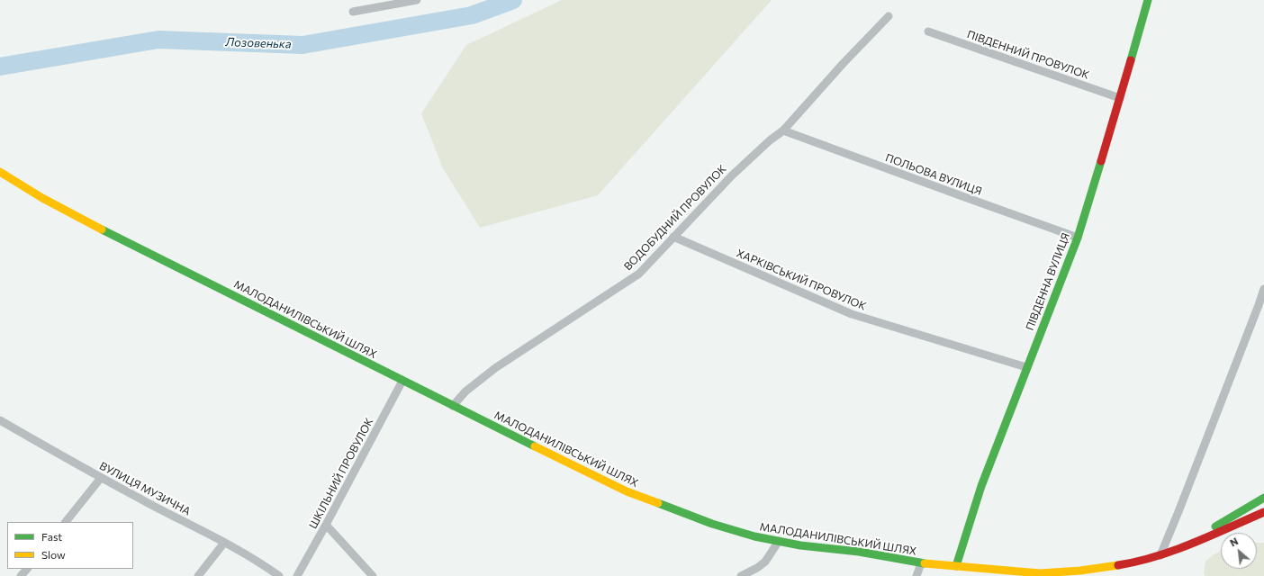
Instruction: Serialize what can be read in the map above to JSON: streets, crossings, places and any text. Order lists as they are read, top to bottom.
{
  "streets": {
    "main road": ["ПІВДЕННА ВУЛИЦЯ", "МАЛОДАНИЛІВСЬКИЙ ШЛЯХ"],
    "street": [
      "ПІВДЕННИЙ ПРОВУЛОК",
      "ПОЛЬОВА ВУЛИЦЯ",
      "ВОДОБУДНИЙ ПРОВУЛОК",
      "ХАРКІВСЬКИЙ ПРОВУЛОК",
      "ШКІЛЬНИЙ ПРОВУЛОК",
      "ВУЛИЦЯ МУЗИЧНА"
    ]
  },
  "crossings": [
    ["ПІВДЕННИЙ ПРОВУЛОК", "ПІВДЕННА ВУЛИЦЯ"],
    ["ПОЛЬОВА ВУЛИЦЯ", "ВОДОБУДНИЙ ПРОВУЛОК"],
    ["ПОЛЬОВА ВУЛИЦЯ", "ПІВДЕННА ВУЛИЦЯ"],
    ["ВОДОБУДНИЙ ПРОВУЛОК", "ХАРКІВСЬКИЙ ПРОВУЛОК"],
    ["ВОДОБУДНИЙ ПРОВУЛОК", "МАЛОДАНИЛІВСЬКИЙ ШЛЯХ"],
    ["ХАРКІВСЬКИЙ ПРОВУЛОК", "ПІВДЕННА ВУЛИЦЯ"],
    ["ПІВДЕННА ВУЛИЦЯ", "МАЛОДАНИЛІВСЬКИЙ ШЛЯХ"],
    ["МАЛОДАНИЛІВСЬКИЙ ШЛЯХ", "ШКІЛЬНИЙ ПРОВУЛОК"]
  ],
  "water": ["Лозовенька"],
  "legend": ["Fast", "Slow"],
  "north": "top left"
}
